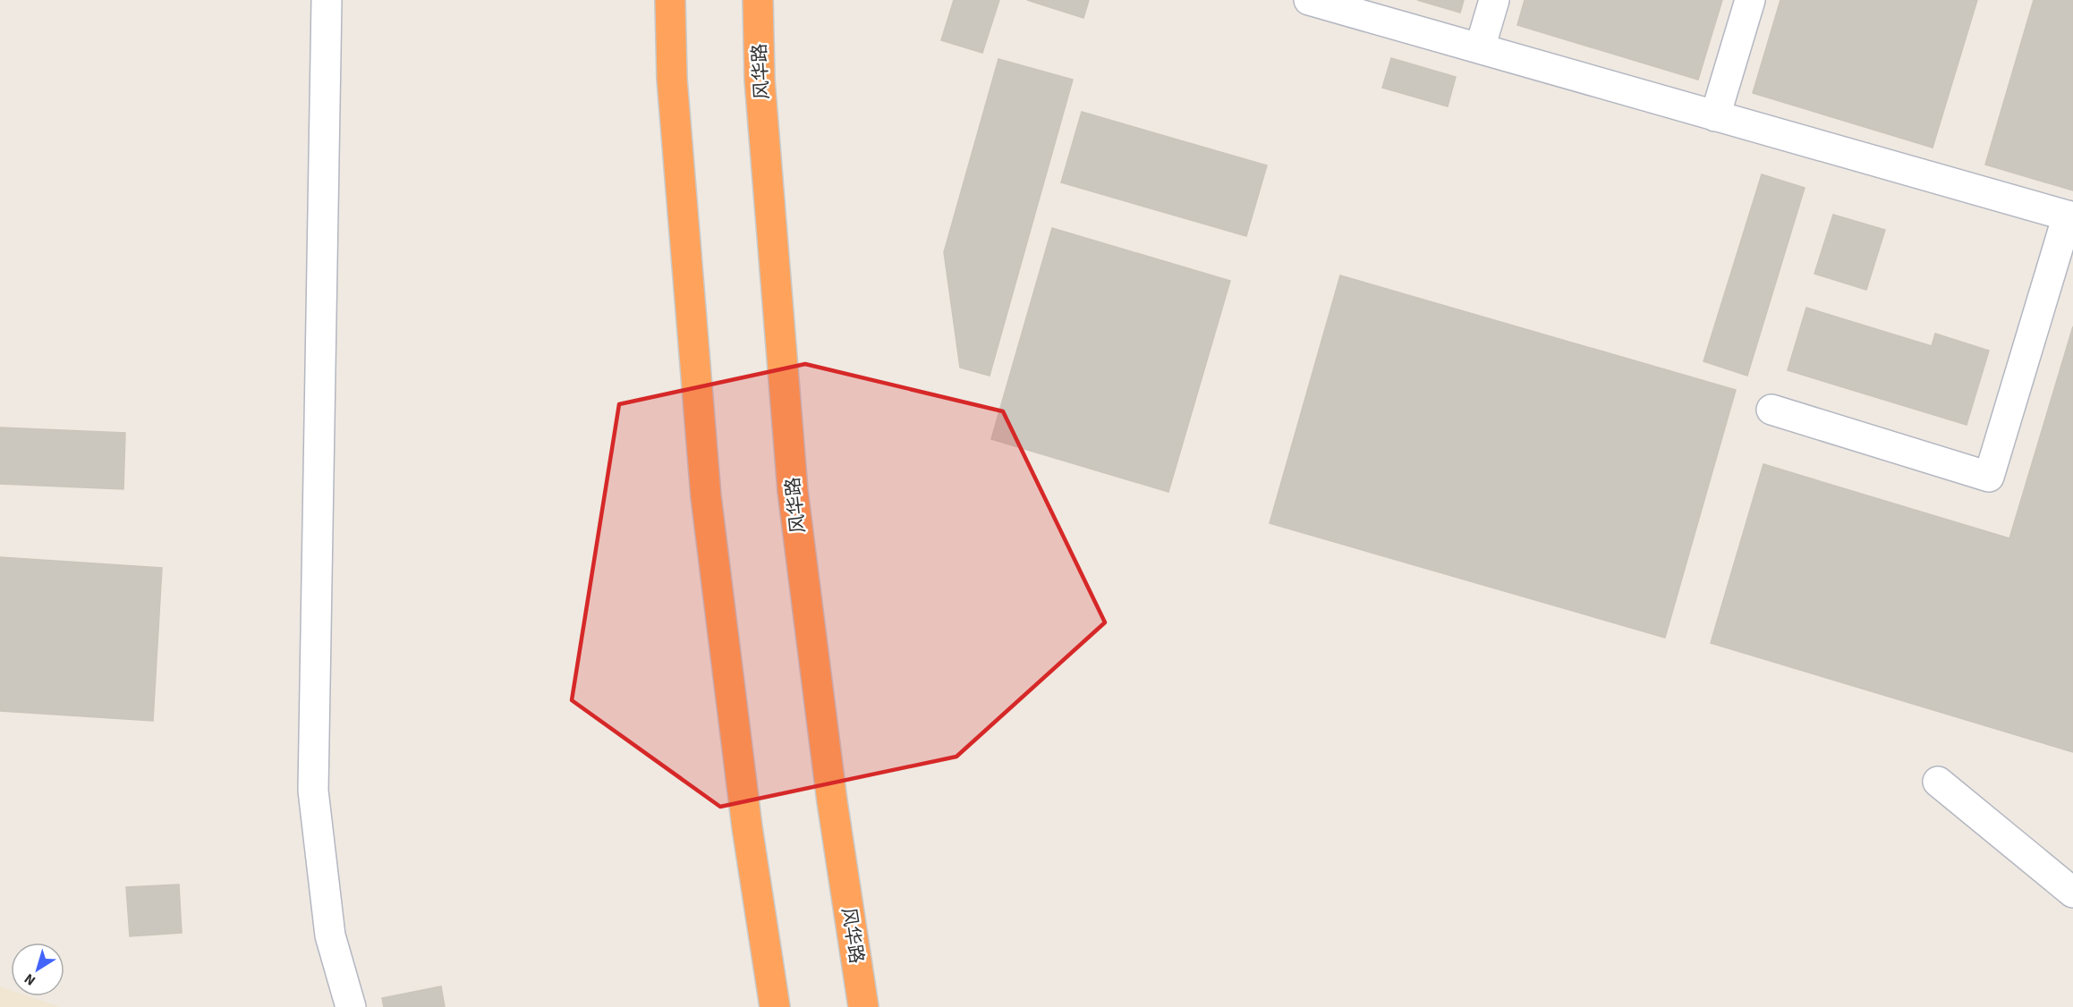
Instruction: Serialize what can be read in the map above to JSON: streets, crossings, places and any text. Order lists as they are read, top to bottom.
{
  "streets": {
    "highway": ["风华路"]
  },
  "north": "bottom left"
}
